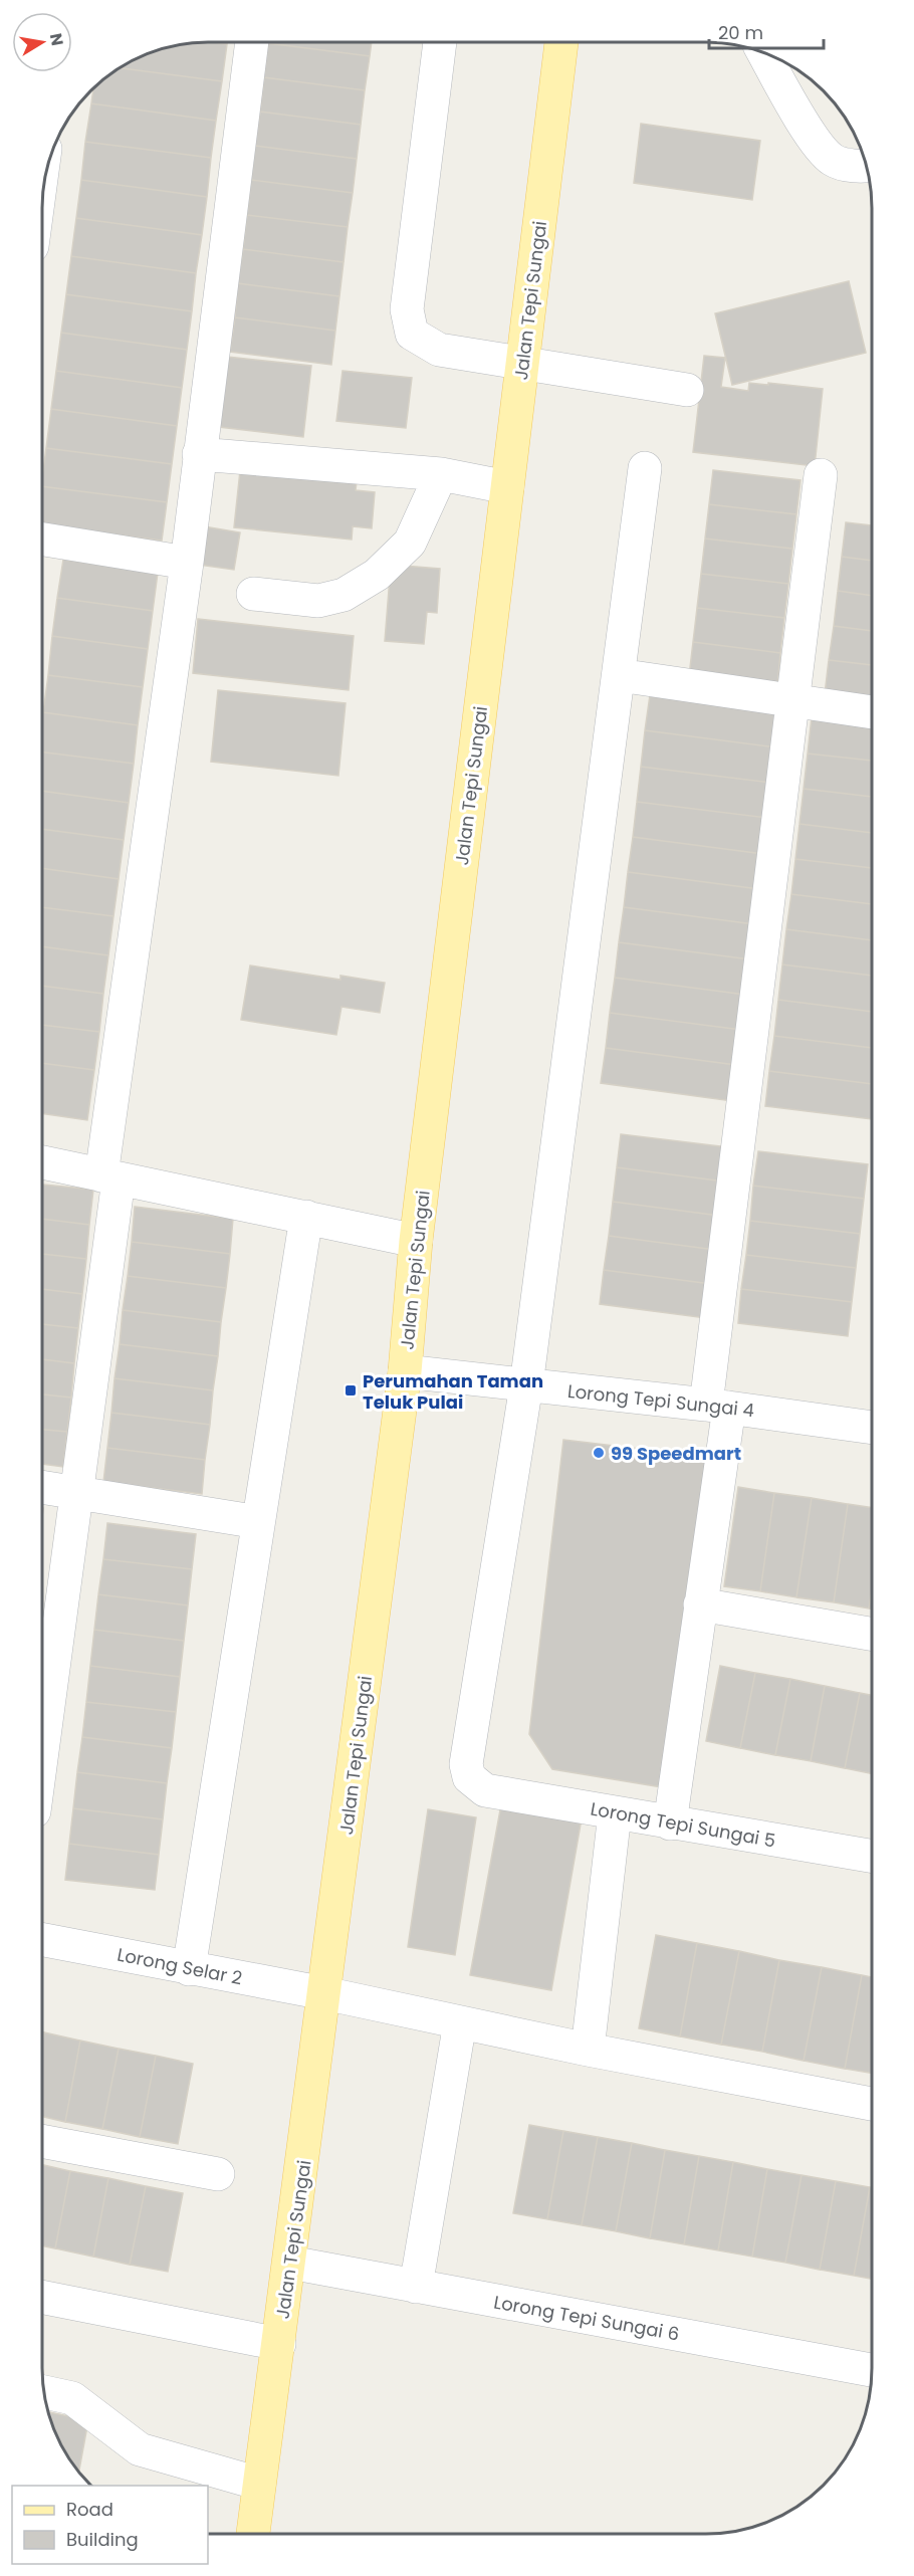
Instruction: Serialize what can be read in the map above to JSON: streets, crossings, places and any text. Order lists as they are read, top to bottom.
{
  "streets": {
    "main road": ["Jalan Tepi Sungai"],
    "street": [
      "Lorong Tepi Sungai 4",
      "Lorong Tepi Sungai 5",
      "Lorong Selar 2",
      "Lorong Tepi Sungai 6"
    ]
  },
  "crossings": [
    ["Jalan Tepi Sungai", "Lorong Tepi Sungai 4"],
    ["Jalan Tepi Sungai", "Lorong Selar 2"],
    ["Jalan Tepi Sungai", "Lorong Tepi Sungai 6"],
    ["Lorong Tepi Sungai 4", "Lorong Tepi Sungai 5"]
  ],
  "places": {
    "transit": ["Perumahan Taman Teluk Pulai"],
    "other": ["99 Speedmart"]
  },
  "legend": ["Road", "Building"],
  "scale_bar": "20 m",
  "north": "right"
}
